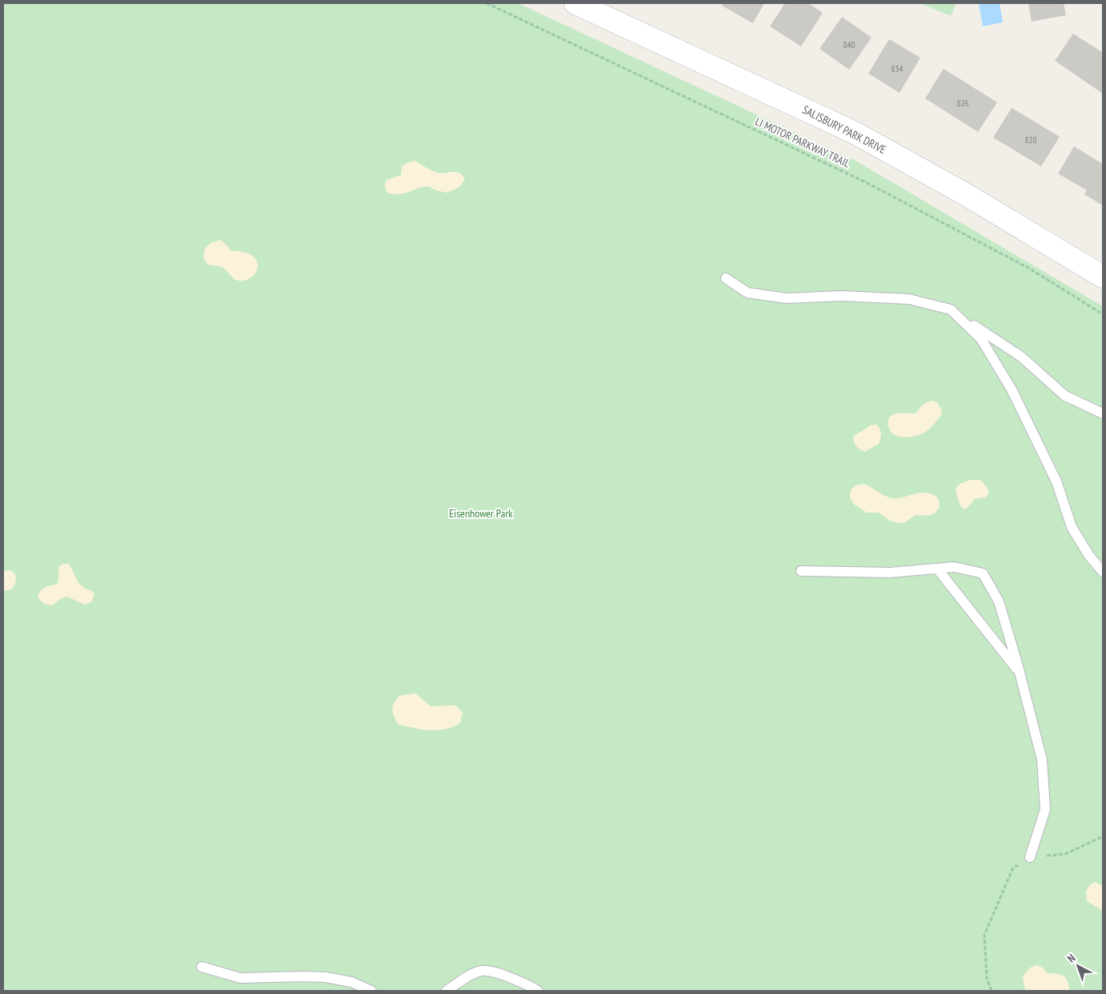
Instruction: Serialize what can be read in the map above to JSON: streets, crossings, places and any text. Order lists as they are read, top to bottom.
{
  "streets": {
    "main road": ["SALISBURY PARK DRIVE"],
    "path": ["LI MOTOR PARKWAY TRAIL"]
  },
  "parks": ["Eisenhower Park"],
  "house_numbers": [
    "840",
    "834",
    "826",
    "820"
  ],
  "north": "top left"
}
